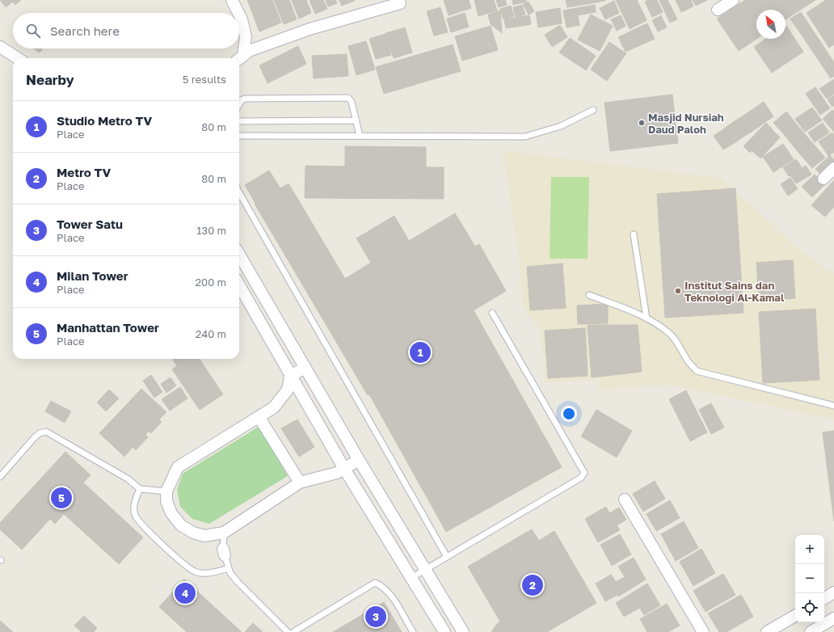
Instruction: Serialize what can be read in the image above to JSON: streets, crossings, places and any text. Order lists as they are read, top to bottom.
{
  "places": ["Masjid Nursiah Daud Paloh", "Institut Sains dan Teknologi Al-Kamal"],
  "north": "top left",
  "page": {
    "search": "Search here",
    "heading": ["Nearby", "5 results"],
    "list": [
      {
        "mark": "1",
        "name": "Studio Metro TV",
        "note": "Place",
        "value": "80 m"
      },
      {
        "mark": "2",
        "name": "Metro TV",
        "note": "Place",
        "value": "80 m"
      },
      {
        "mark": "3",
        "name": "Tower Satu",
        "note": "Place",
        "value": "130 m"
      },
      {
        "mark": "4",
        "name": "Milan Tower",
        "note": "Place",
        "value": "200 m"
      },
      {
        "mark": "5",
        "name": "Manhattan Tower",
        "note": "Place",
        "value": "240 m"
      }
    ],
    "pins": [
      "1",
      "5",
      "2",
      "4",
      "3"
    ],
    "map_buttons": ["+", "−"]
  }
}
